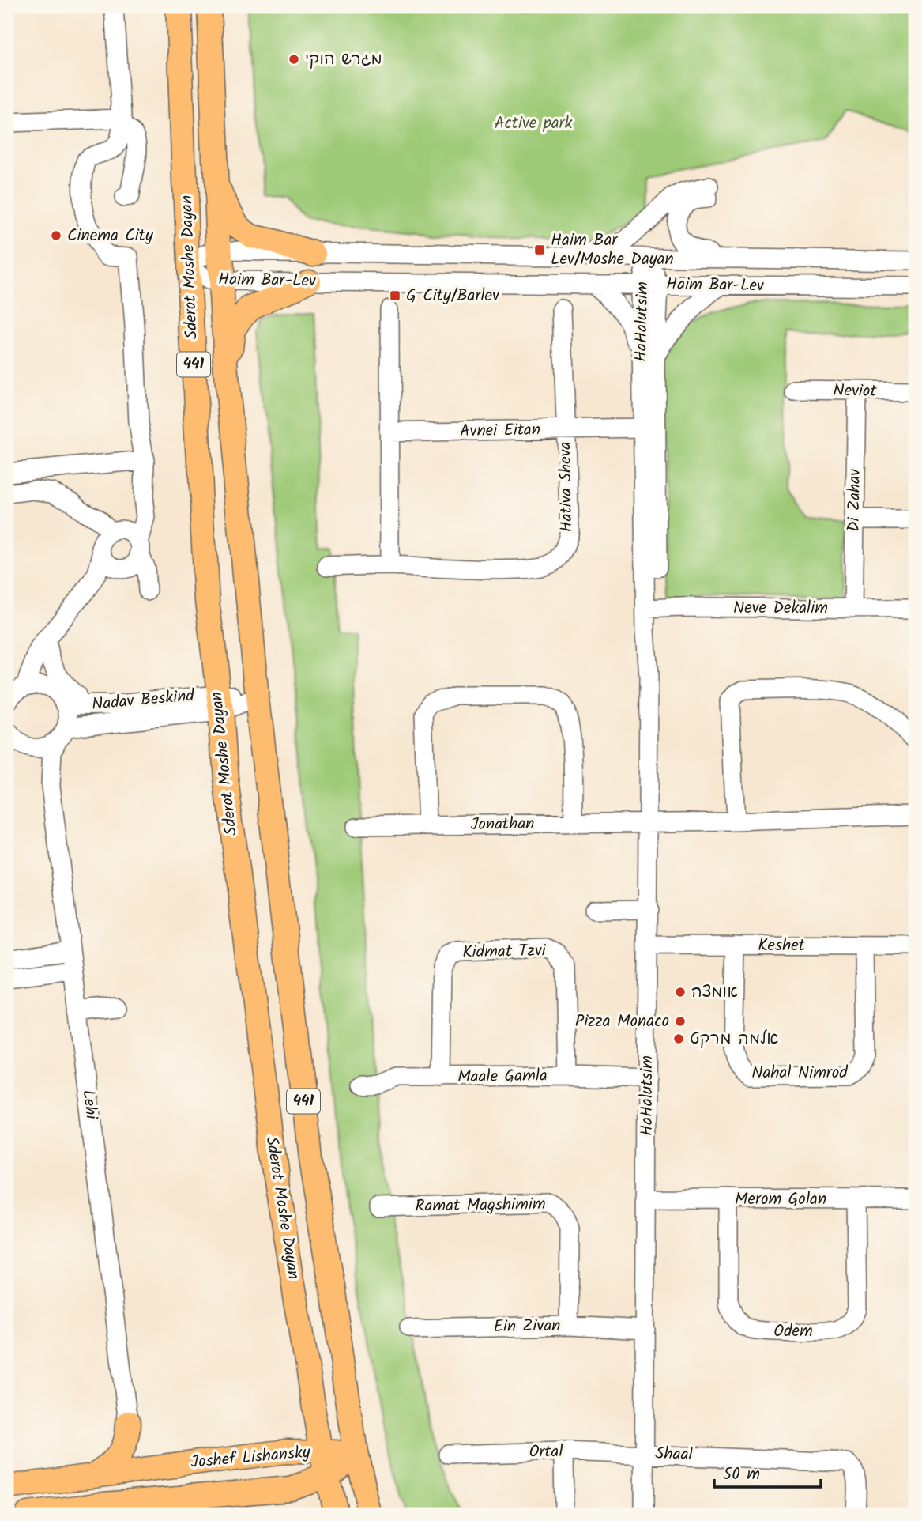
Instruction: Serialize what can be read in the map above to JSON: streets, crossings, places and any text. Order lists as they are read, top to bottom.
{
  "streets": {
    "main road": ["Sderot Moshe Dayan", "441", "Joshef Lishansky"],
    "street": [
      "Haim Bar-Lev",
      "HaHalutsim",
      "Neviot",
      "Avnei Eitan",
      "Hativa Sheva",
      "Di Zahav",
      "Neve Dekalim",
      "Nadav Beskind",
      "Jonathan",
      "Keshet",
      "Kidmat Tzvi",
      "Nahal Nimrod",
      "Maale Gamla",
      "Lehi",
      "Merom Golan",
      "Ramat Magshimim",
      "Ein Zivan",
      "Odem",
      "Ortal",
      "Shaal"
    ]
  },
  "crossings": [
    ["Sderot Moshe Dayan", "Haim Bar-Lev"],
    ["Sderot Moshe Dayan", "Nadav Beskind"],
    ["Sderot Moshe Dayan", "Joshef Lishansky"],
    ["Haim Bar-Lev", "HaHalutsim"],
    ["HaHalutsim", "Avnei Eitan"],
    ["HaHalutsim", "Neve Dekalim"],
    ["HaHalutsim", "Jonathan"],
    ["HaHalutsim", "Keshet"],
    ["HaHalutsim", "Maale Gamla"],
    ["HaHalutsim", "Merom Golan"],
    ["HaHalutsim", "Ein Zivan"],
    ["HaHalutsim", "Ortal"],
    ["HaHalutsim", "Shaal"],
    ["Neviot", "Di Zahav"],
    ["Avnei Eitan", "Hativa Sheva"],
    ["Di Zahav", "Neve Dekalim"],
    ["Nadav Beskind", "Lehi"],
    ["Keshet", "Nahal Nimrod"],
    ["Kidmat Tzvi", "Maale Gamla"],
    ["Merom Golan", "Odem"],
    ["Ramat Magshimim", "Ein Zivan"],
    ["Ortal", "Shaal"]
  ],
  "parks": ["Active park"],
  "places": {
    "other": [
      "מגרש הוקי",
      "Cinema City",
      "אומצה",
      "Pizza Monaco",
      "אלמה מרקט"
    ],
    "transit": ["Haim Bar Lev/Moshe Dayan", "G City/Barlev"]
  },
  "scale_bar": "50 m"
}
